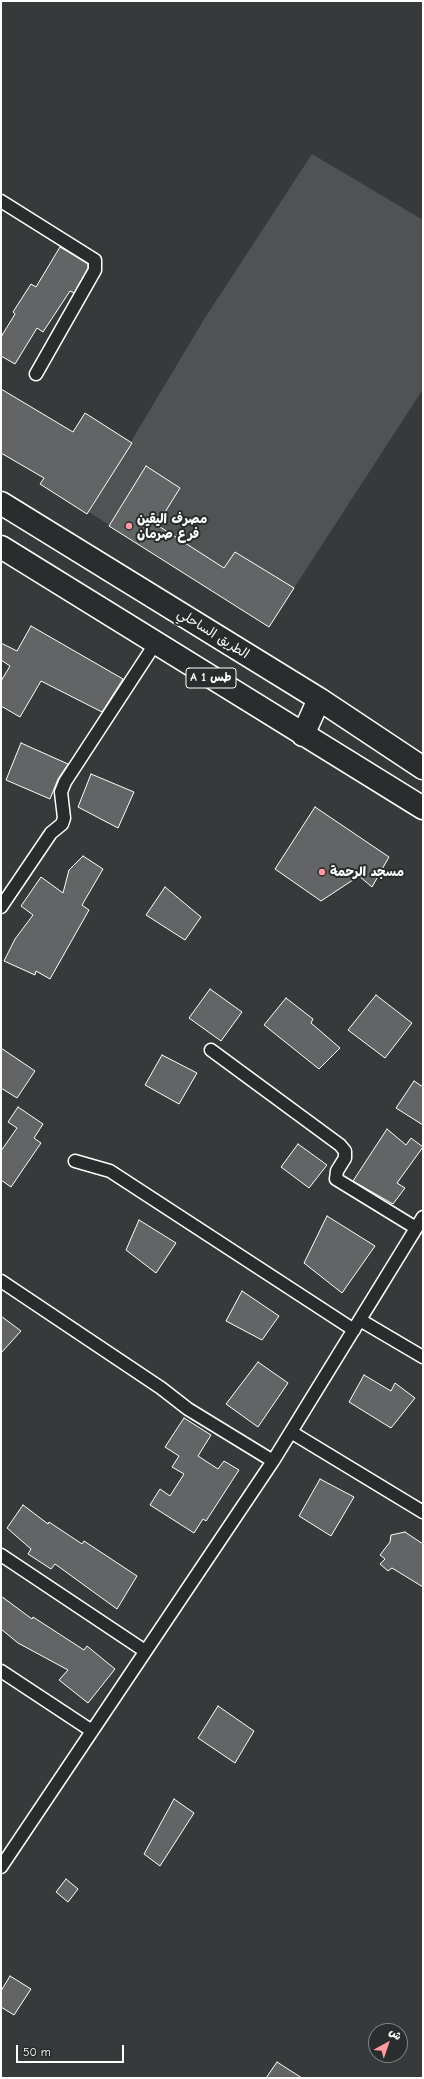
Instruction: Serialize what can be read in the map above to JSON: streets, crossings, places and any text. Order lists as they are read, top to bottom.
{
  "streets": {
    "highway": ["الطريق الساحلي", "A 1 طس"]
  },
  "places": ["مصرف اليقين فرع صرمان", "مسجد الرحمة"],
  "scale_bar": "50 m",
  "north": "top right"
}
